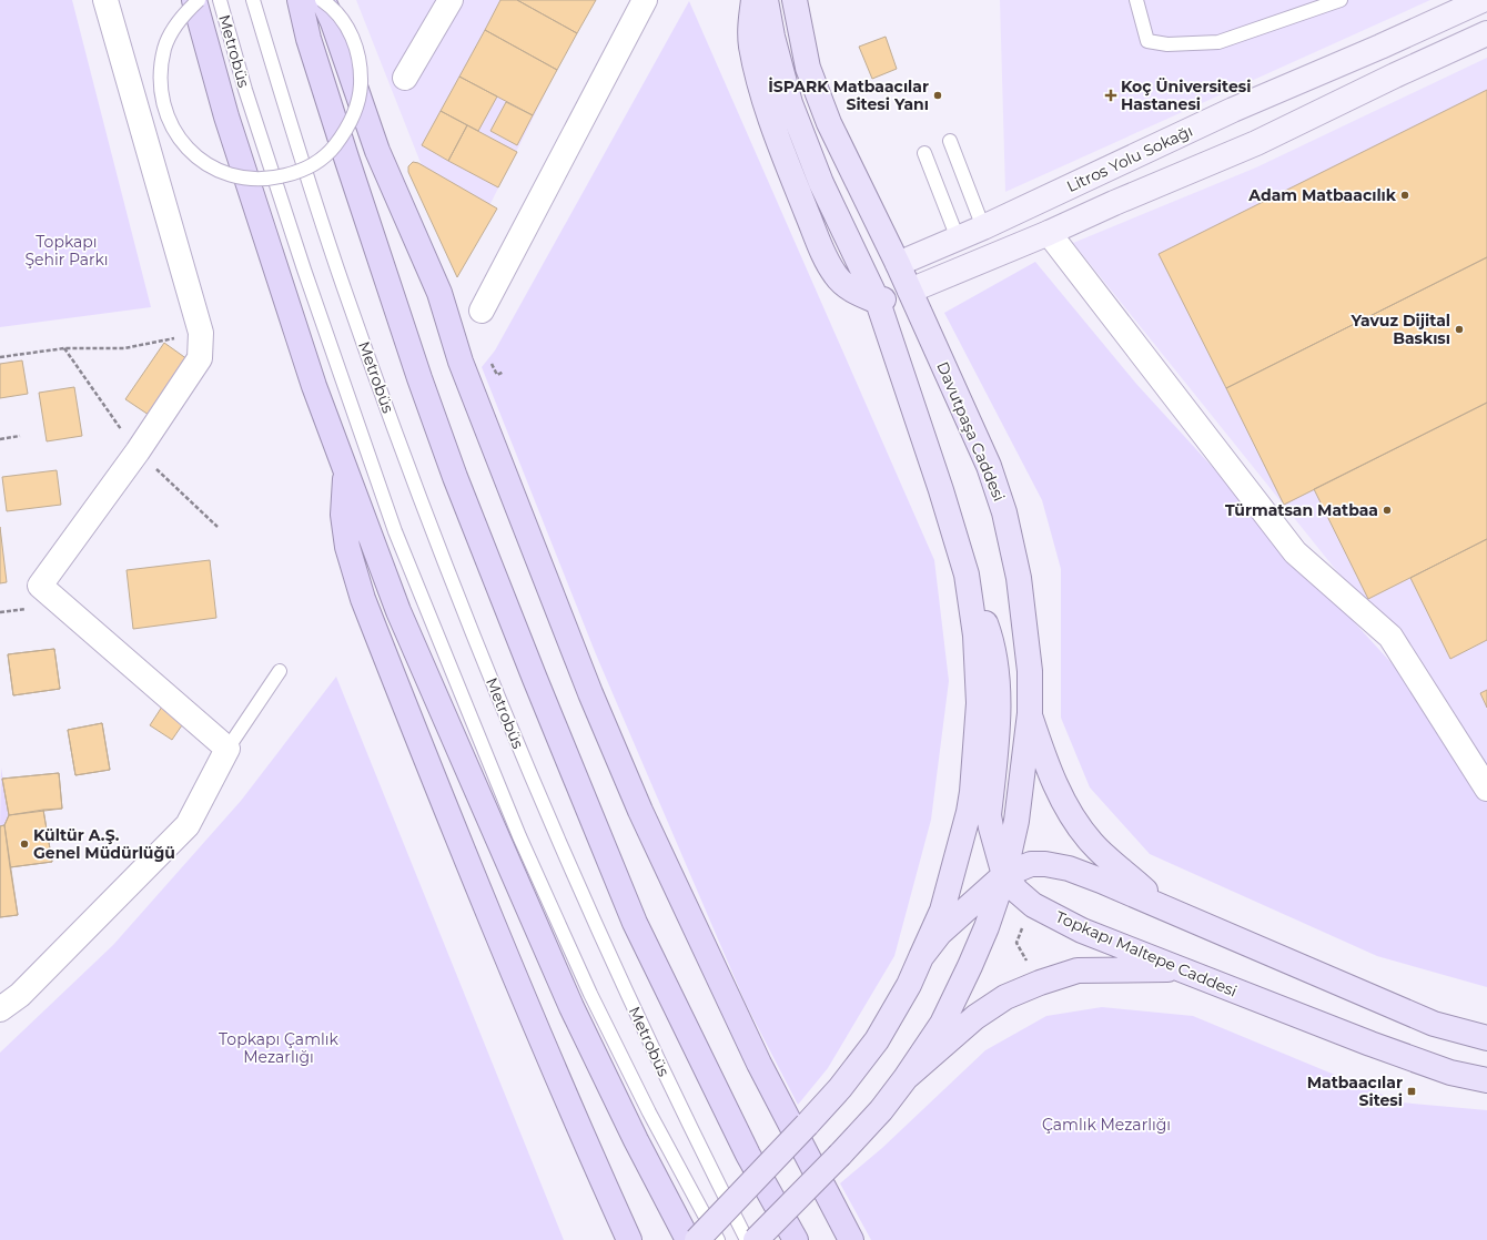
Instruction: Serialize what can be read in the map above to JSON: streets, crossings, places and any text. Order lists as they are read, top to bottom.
{
  "streets": {
    "main road": ["Litros Yolu Sokağı", "Davutpaşa Caddesi", "Topkapı Maltepe Caddesi"],
    "lane": ["Metrobüs"]
  },
  "crossings": [
    ["Litros Yolu Sokağı", "Davutpaşa Caddesi"],
    ["Davutpaşa Caddesi", "Topkapı Maltepe Caddesi"]
  ],
  "parks": ["Topkapı Şehir Parkı", "Topkapı Çamlık Mezarlığı", "Çamlık Mezarlığı"],
  "places": {
    "other": [
      "İSPARK Matbaacılar Sitesi Yanı",
      "Adam Matbaacılık",
      "Yavuz Dijital Baskısı",
      "Türmatsan Matbaa",
      "Kültür A.Ş. Genel Müdürlüğü"
    ],
    "health": ["Koç Üniversitesi Hastanesi"],
    "transit": ["Matbaacılar Sitesi"]
  }
}
